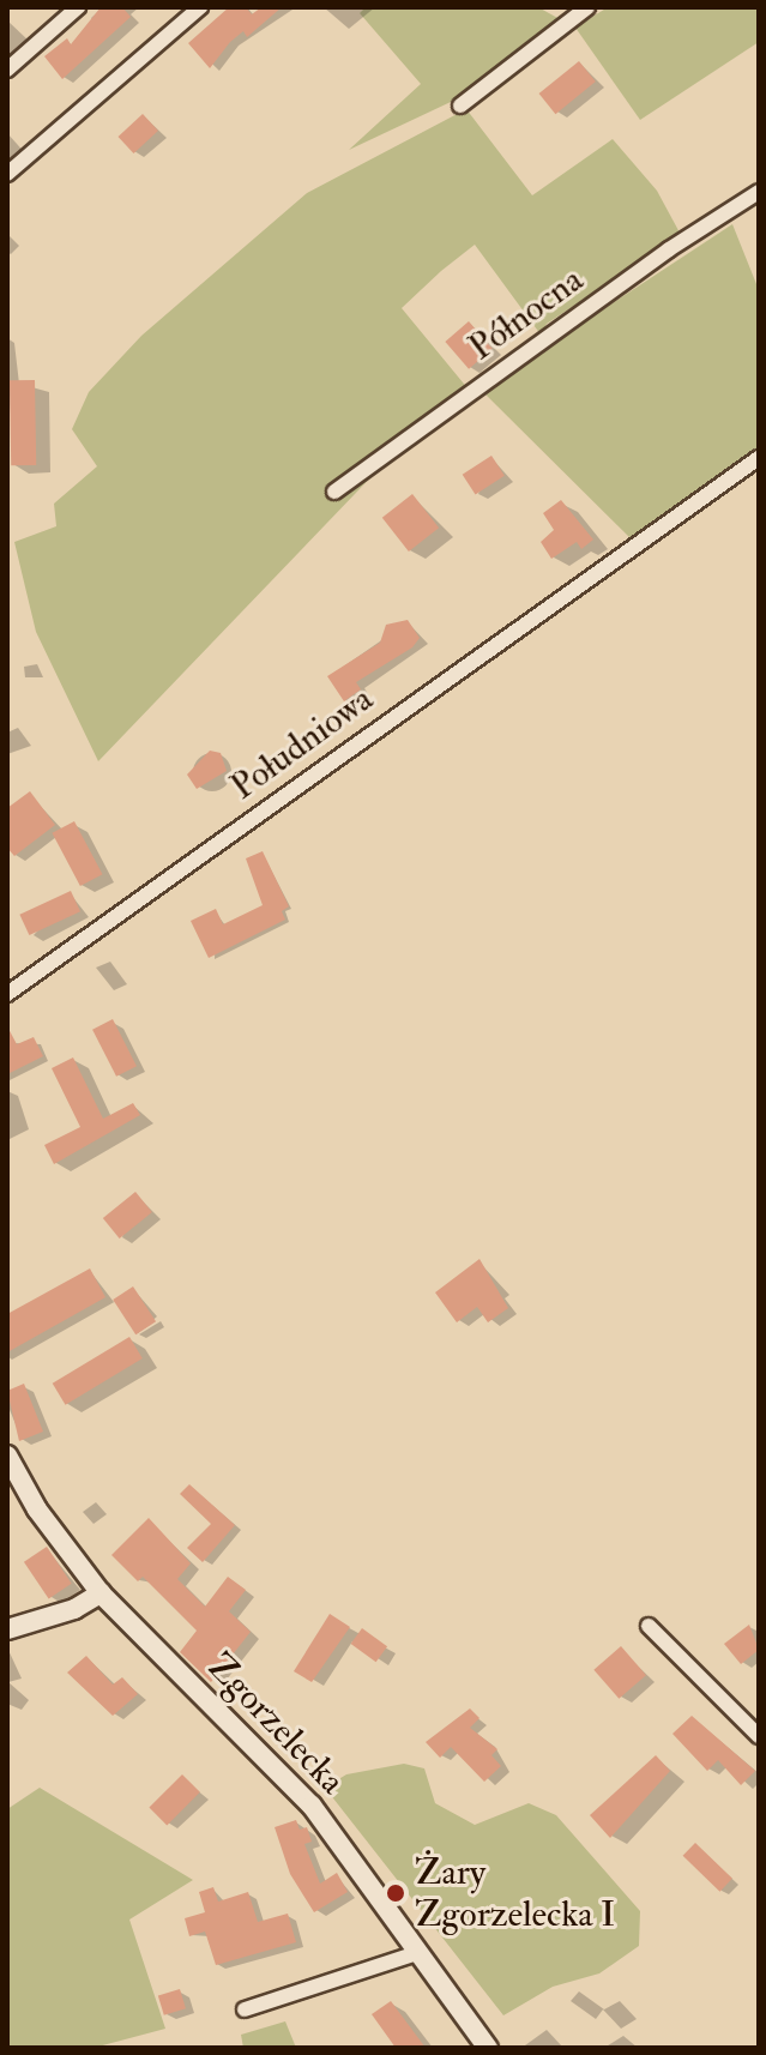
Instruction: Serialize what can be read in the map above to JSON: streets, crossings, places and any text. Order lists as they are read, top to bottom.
{
  "streets": {
    "street": ["Północna", "Południowa", "Zgorzelecka"]
  },
  "places": ["Żary Zgorzelecka I"]
}
